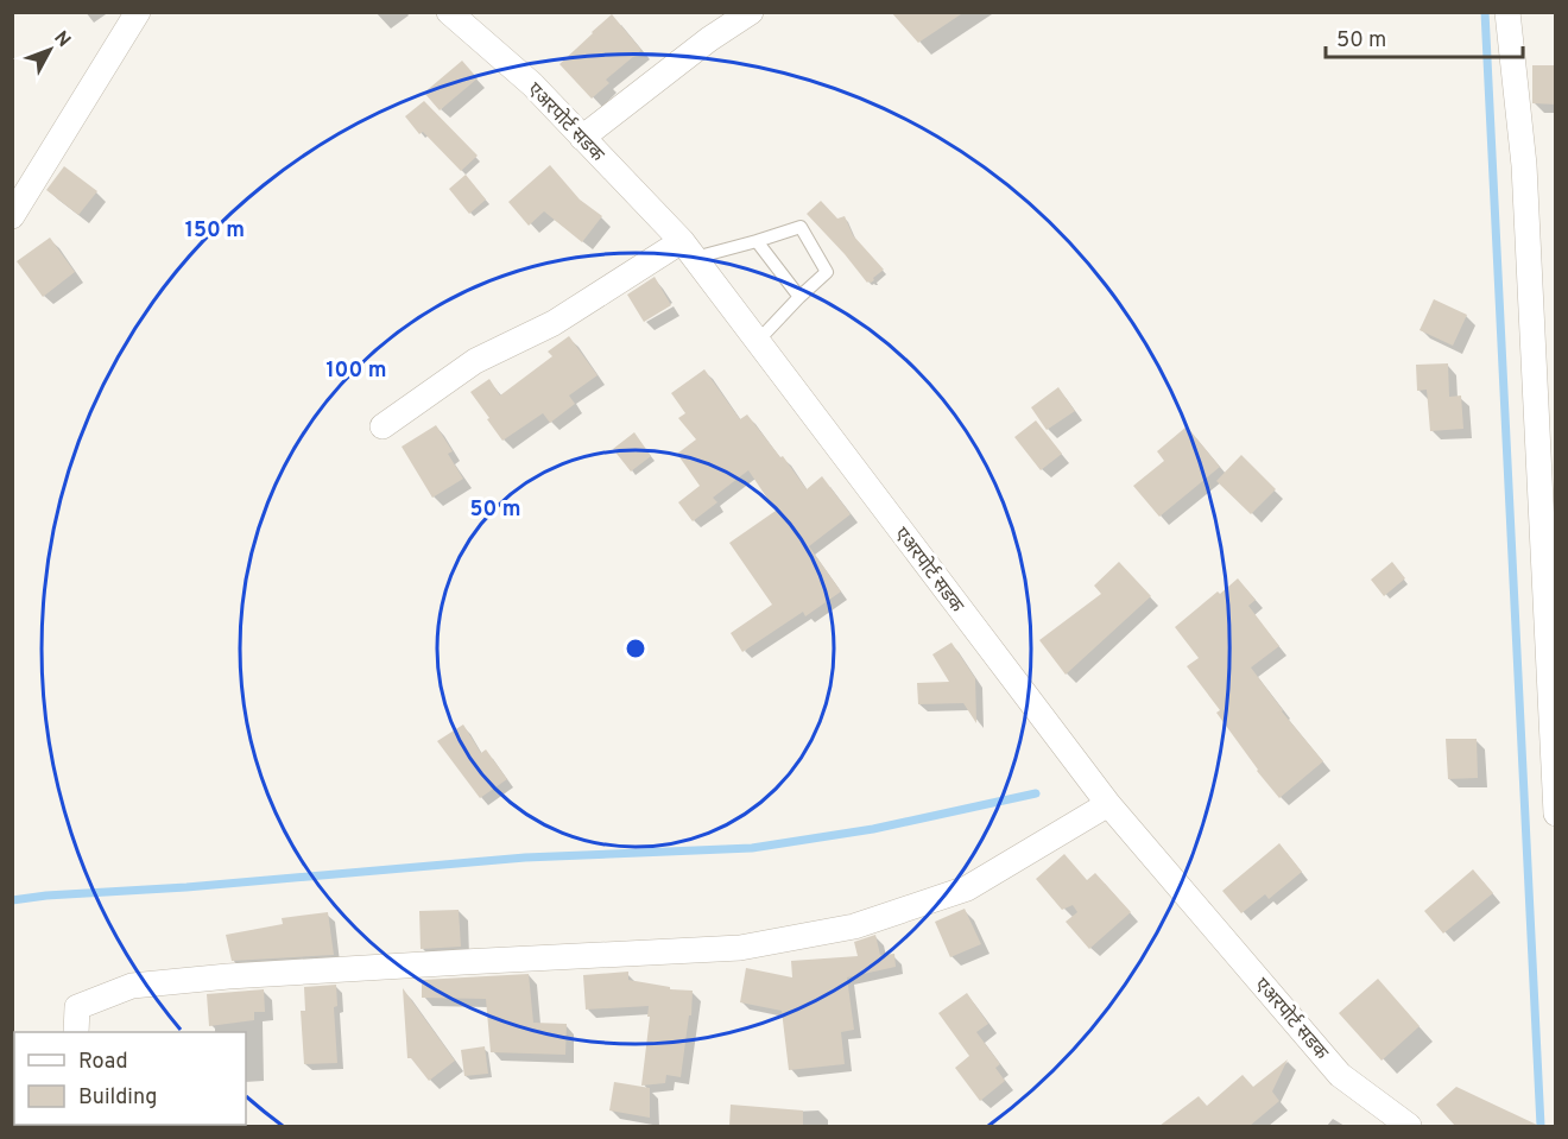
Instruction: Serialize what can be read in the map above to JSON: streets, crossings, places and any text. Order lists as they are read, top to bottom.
{
  "streets": {
    "street": ["एअरपोर्ट सडक"]
  },
  "legend": ["Road", "Building"],
  "scale_bar": "50 m",
  "north": "top right",
  "rings": ["150 m", "100 m", "50 m"]
}
